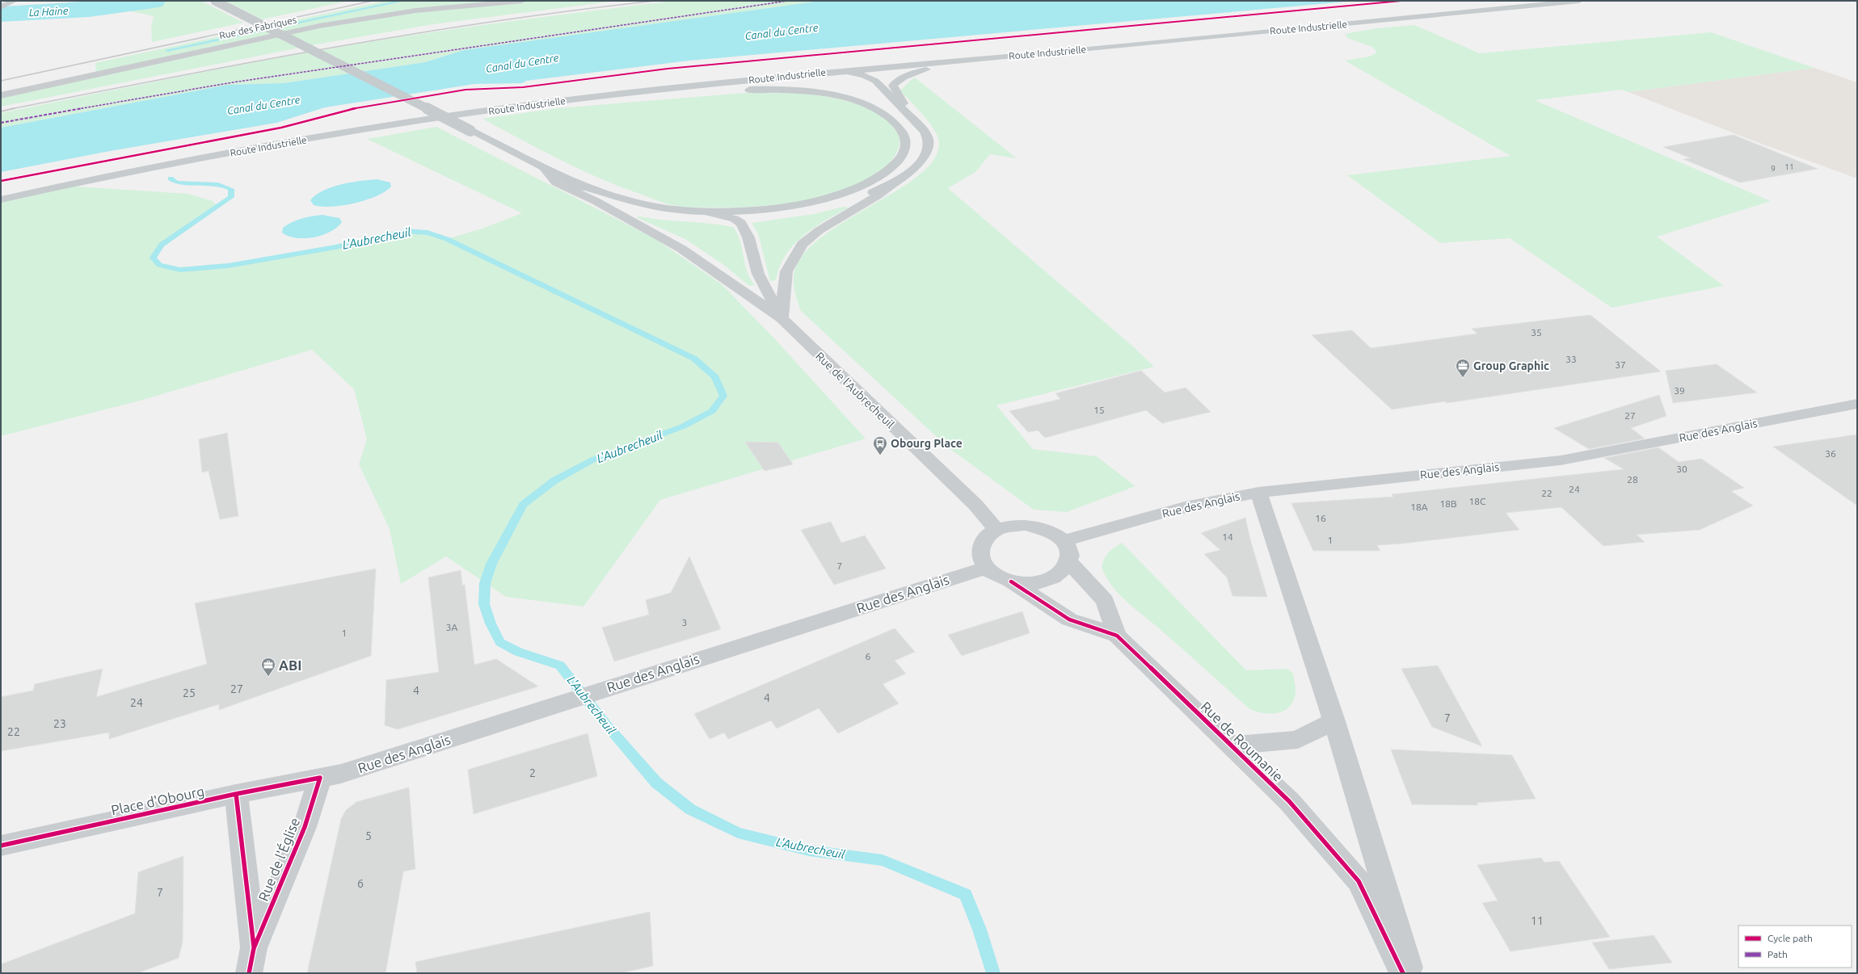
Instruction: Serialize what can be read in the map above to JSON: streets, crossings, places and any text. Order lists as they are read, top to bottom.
{
  "streets": {
    "main road": ["Route Industrielle"],
    "street": [
      "Rue des Fabriques",
      "Rue de l'Aubrecheuil",
      "Rue des Anglais",
      "Rue de Roumanie",
      "Place d'Obourg",
      "Rue de l'Église"
    ]
  },
  "crossings": [
    ["Rue de l'Aubrecheuil", "Rue des Anglais"],
    ["Rue de l'Aubrecheuil", "Rue de Roumanie"],
    ["Rue des Anglais", "Rue de Roumanie"],
    ["Rue des Anglais", "Place d'Obourg"],
    ["Rue des Anglais", "Rue de l'Église"],
    ["Place d'Obourg", "Rue de l'Église"]
  ],
  "water": ["La Haine", "Canal du Centre", "L'Aubrecheuil"],
  "places": {
    "office": ["Group Graphic", "ABI"],
    "bus stop": ["Obourg Place"]
  },
  "house_numbers": [
    "11",
    "9",
    "35",
    "33",
    "37",
    "39",
    "15",
    "27",
    "36",
    "30",
    "28",
    "24",
    "22",
    "18C",
    "18B",
    "18A",
    "16",
    "14",
    "1",
    "7",
    "3",
    "3A",
    "1",
    "6",
    "27",
    "4",
    "25",
    "4",
    "24",
    "7",
    "23",
    "22",
    "2",
    "5",
    "6",
    "7",
    "11"
  ],
  "legend": ["Cycle path", "Path"]
}
